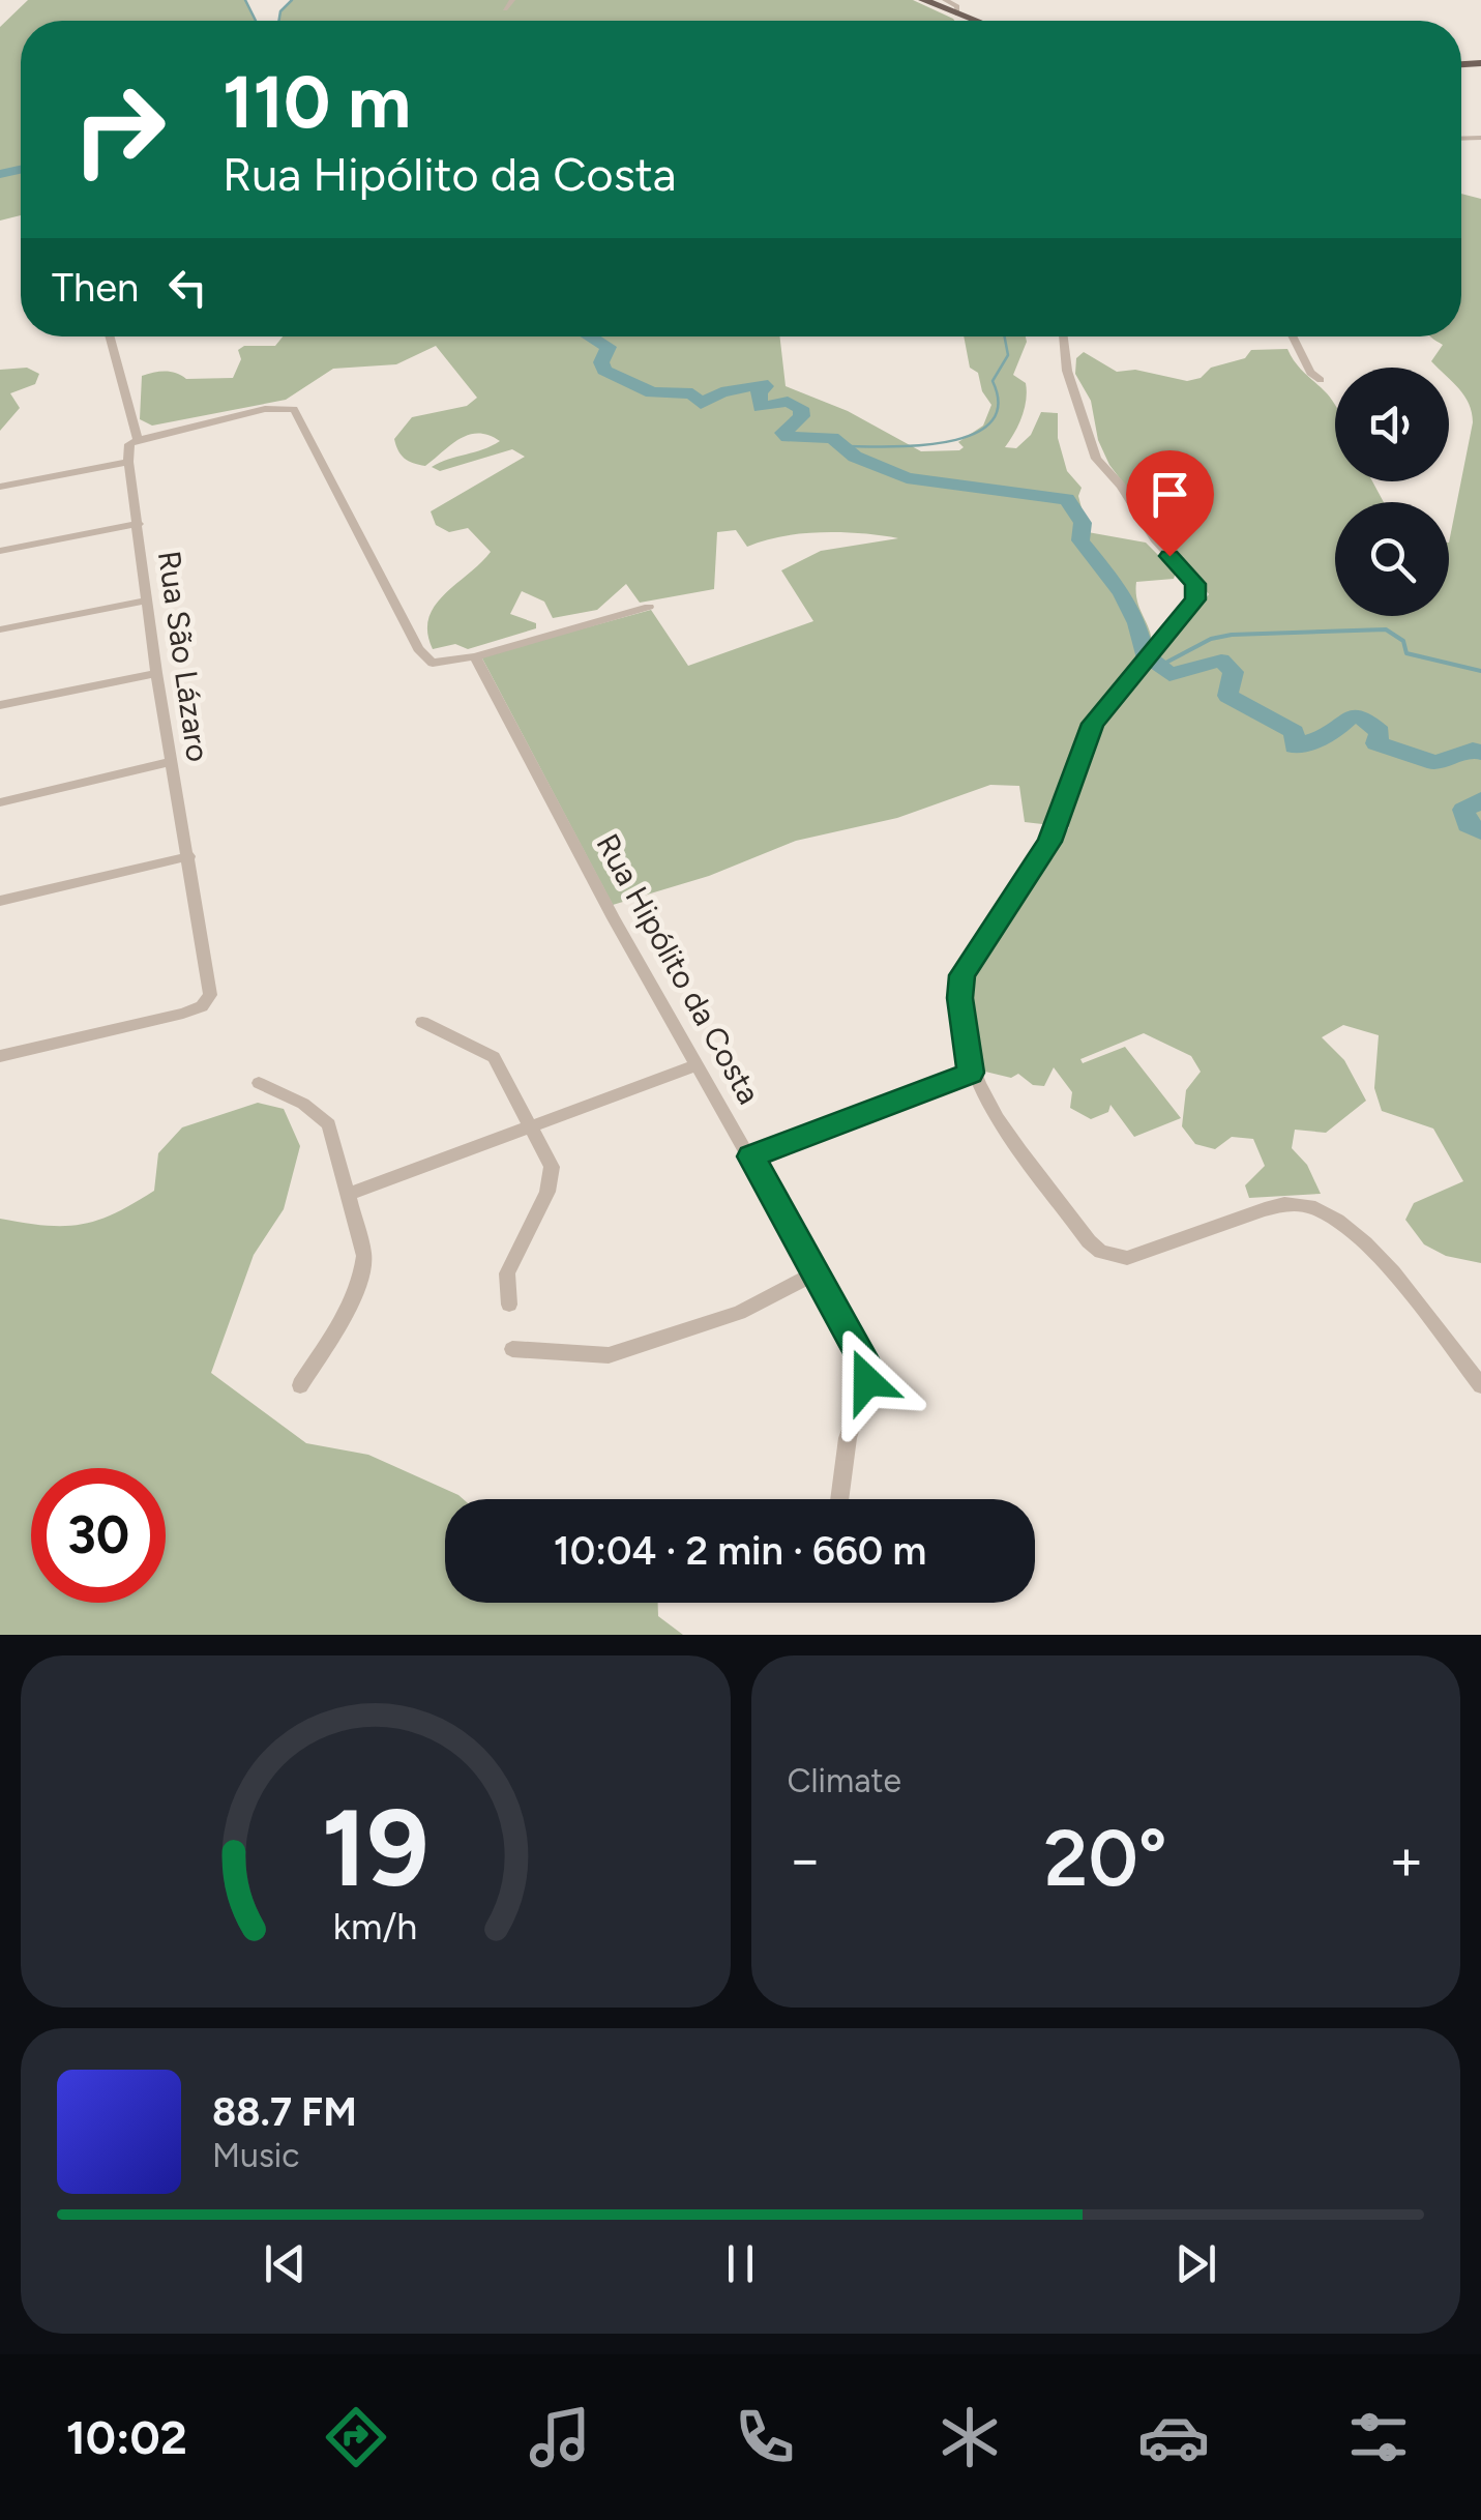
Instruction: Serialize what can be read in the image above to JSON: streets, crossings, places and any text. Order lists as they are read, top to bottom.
{
  "streets": {
    "street": ["Rua São Lázaro", "Rua Hipólito da Costa"]
  },
  "page": {
    "turn": ["110 m", "Rua Hipólito da Costa"],
    "then": "Then",
    "limit": "30",
    "trip": "10:04 · 2 min · 660 m",
    "tile": "Climate",
    "heat": ["−", "20°", "+"],
    "song": ["88.7 FM", "Music"],
    "tabs": "10:02",
    "gauge": ["19", "km/h"]
  }
}
